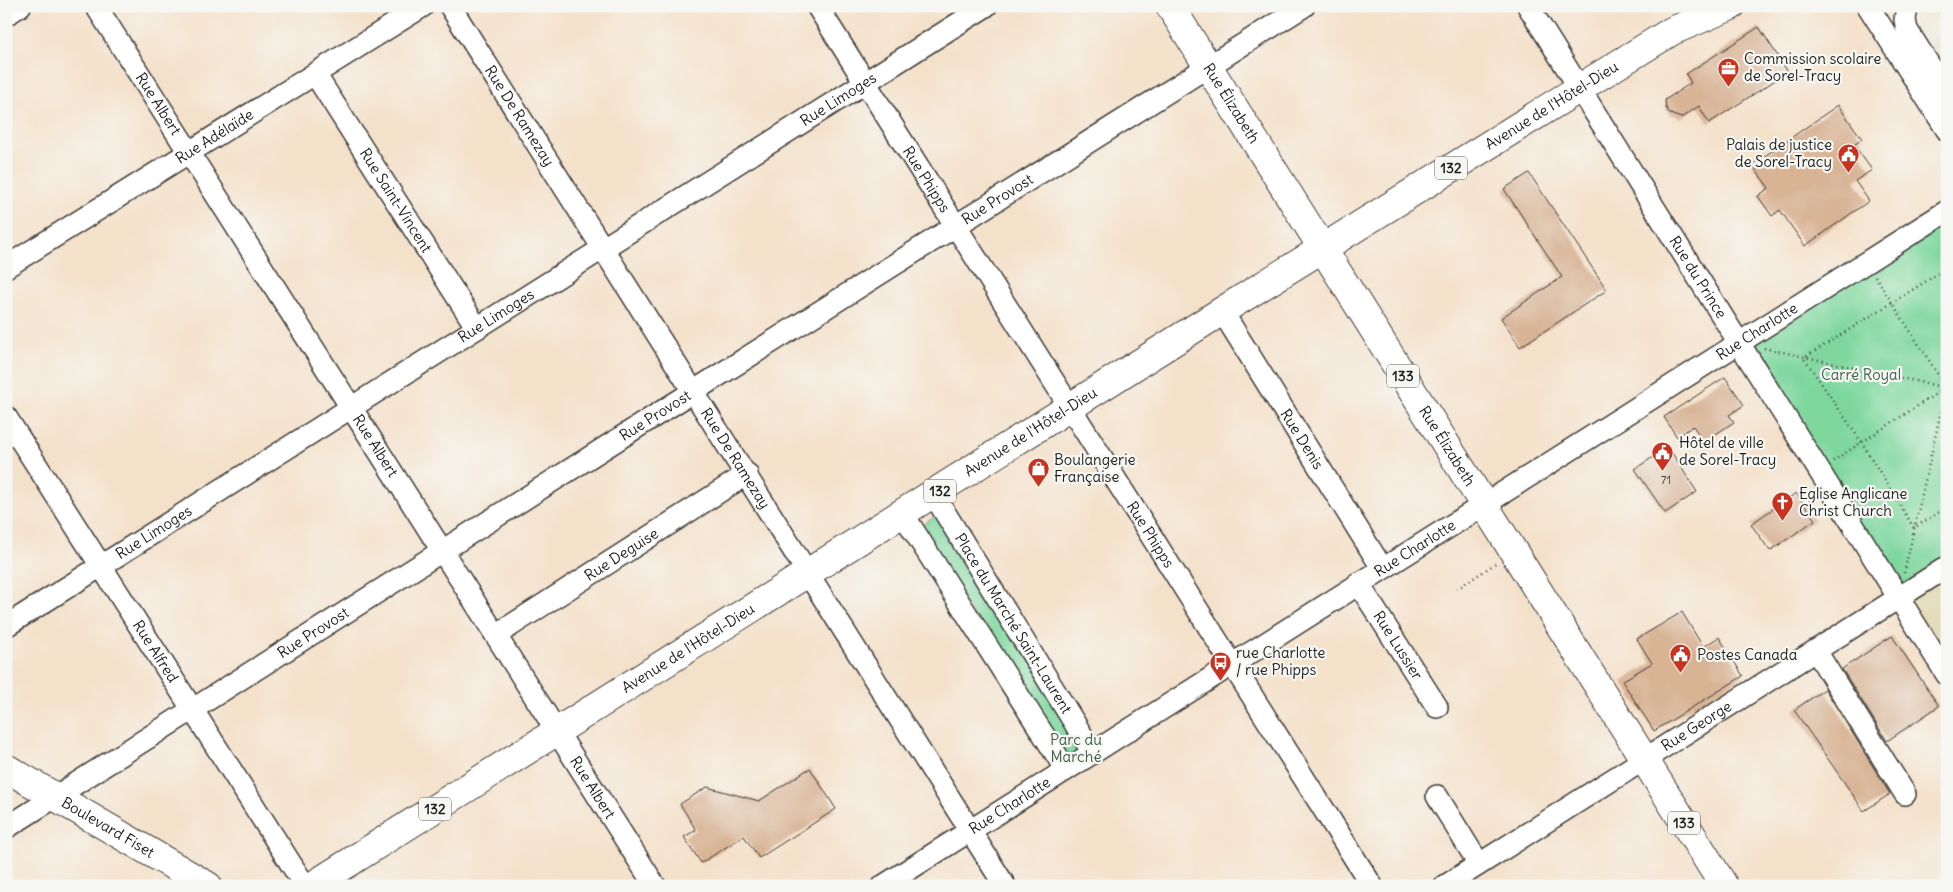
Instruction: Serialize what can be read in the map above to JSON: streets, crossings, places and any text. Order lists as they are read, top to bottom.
{
  "streets": {
    "main road": [
      "Rue Élizabeth",
      "Avenue de l'Hôtel-Dieu",
      "132",
      "133",
      "Boulevard Fiset"
    ],
    "street": [
      "Rue Limoges",
      "Rue Albert",
      "Rue De Ramezay",
      "Rue Adélaïde",
      "Rue Phipps",
      "Rue Provost",
      "Rue Saint-Vincent",
      "Rue du Prince",
      "Rue Charlotte",
      "Rue Denis",
      "Rue Deguise",
      "Place du Marché Saint-Laurent",
      "Rue Lussier",
      "Rue Alfred",
      "Rue George"
    ]
  },
  "crossings": [
    ["Rue Limoges", "Rue Albert"],
    ["Rue Limoges", "Rue De Ramezay"],
    ["Rue Limoges", "Rue Phipps"],
    ["Rue Limoges", "Rue Saint-Vincent"],
    ["Rue Limoges", "Rue Alfred"],
    ["Rue Élizabeth", "Avenue de l'Hôtel-Dieu"],
    ["Rue Élizabeth", "Rue Provost"],
    ["Rue Élizabeth", "Rue Charlotte"],
    ["Rue Élizabeth", "Rue George"],
    ["Rue Albert", "Avenue de l'Hôtel-Dieu"],
    ["Rue Albert", "Rue Adélaïde"],
    ["Rue Albert", "Rue Provost"],
    ["Rue Albert", "Rue Deguise"],
    ["Avenue de l'Hôtel-Dieu", "Rue De Ramezay"],
    ["Avenue de l'Hôtel-Dieu", "Rue Phipps"],
    ["Avenue de l'Hôtel-Dieu", "Rue du Prince"],
    ["Avenue de l'Hôtel-Dieu", "Rue Denis"],
    ["Avenue de l'Hôtel-Dieu", "Place du Marché Saint-Laurent"],
    ["Rue De Ramezay", "Rue Provost"],
    ["Rue De Ramezay", "Rue Charlotte"],
    ["Rue De Ramezay", "Rue Deguise"],
    ["Rue Adélaïde", "Rue Saint-Vincent"],
    ["Rue Phipps", "Rue Provost"],
    ["Rue Phipps", "Rue Charlotte"],
    ["Rue Provost", "Rue Alfred"],
    ["Rue Provost", "Boulevard Fiset"],
    ["Rue du Prince", "Rue Charlotte"],
    ["Rue du Prince", "Rue George"],
    ["Rue Charlotte", "Rue Denis"],
    ["Rue Charlotte", "Place du Marché Saint-Laurent"],
    ["Rue Charlotte", "Rue Lussier"]
  ],
  "parks": ["Carré Royal", "Parc du Marché"],
  "places": {
    "office": ["Commission scolaire de Sorel-Tracy"],
    "public building": ["Palais de justice de Sorel-Tracy", "Hôtel de ville de Sorel-Tracy", "Postes Canada"],
    "shop": ["Boulangerie Française"],
    "church": ["Eglise Anglicane Christ Church"],
    "bus stop": ["rue Charlotte / rue Phipps"]
  },
  "house_numbers": ["71"]
}
